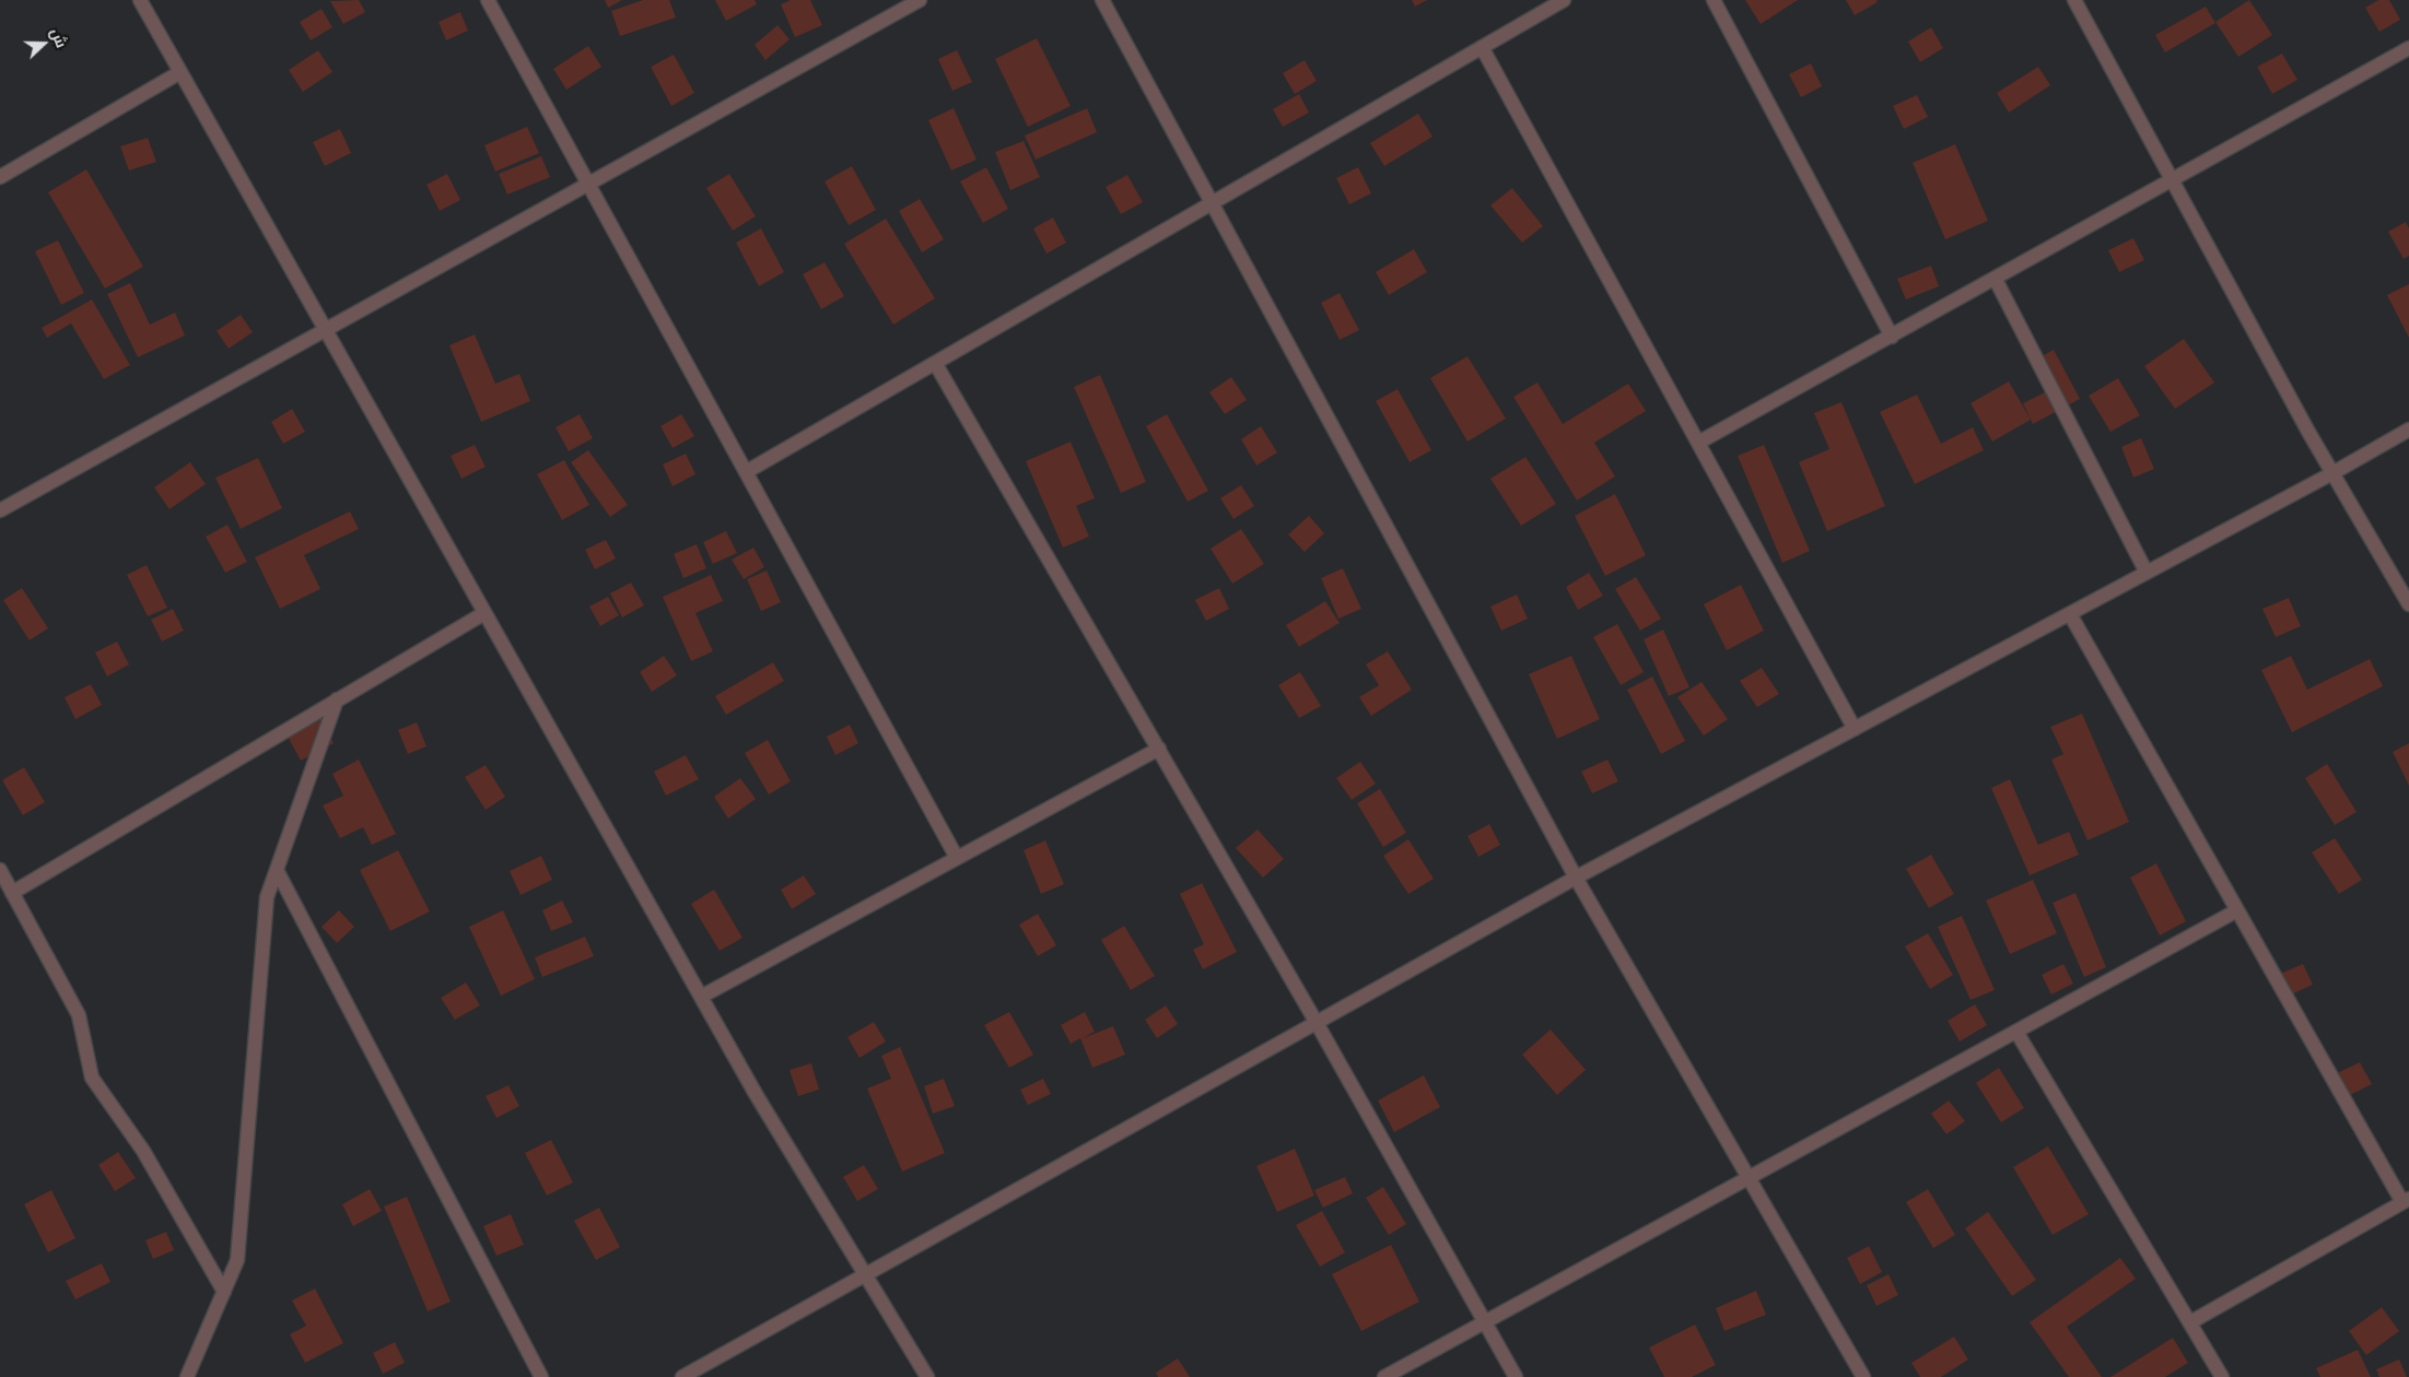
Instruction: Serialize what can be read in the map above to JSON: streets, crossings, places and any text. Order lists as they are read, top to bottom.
{
  "north": "right"
}
